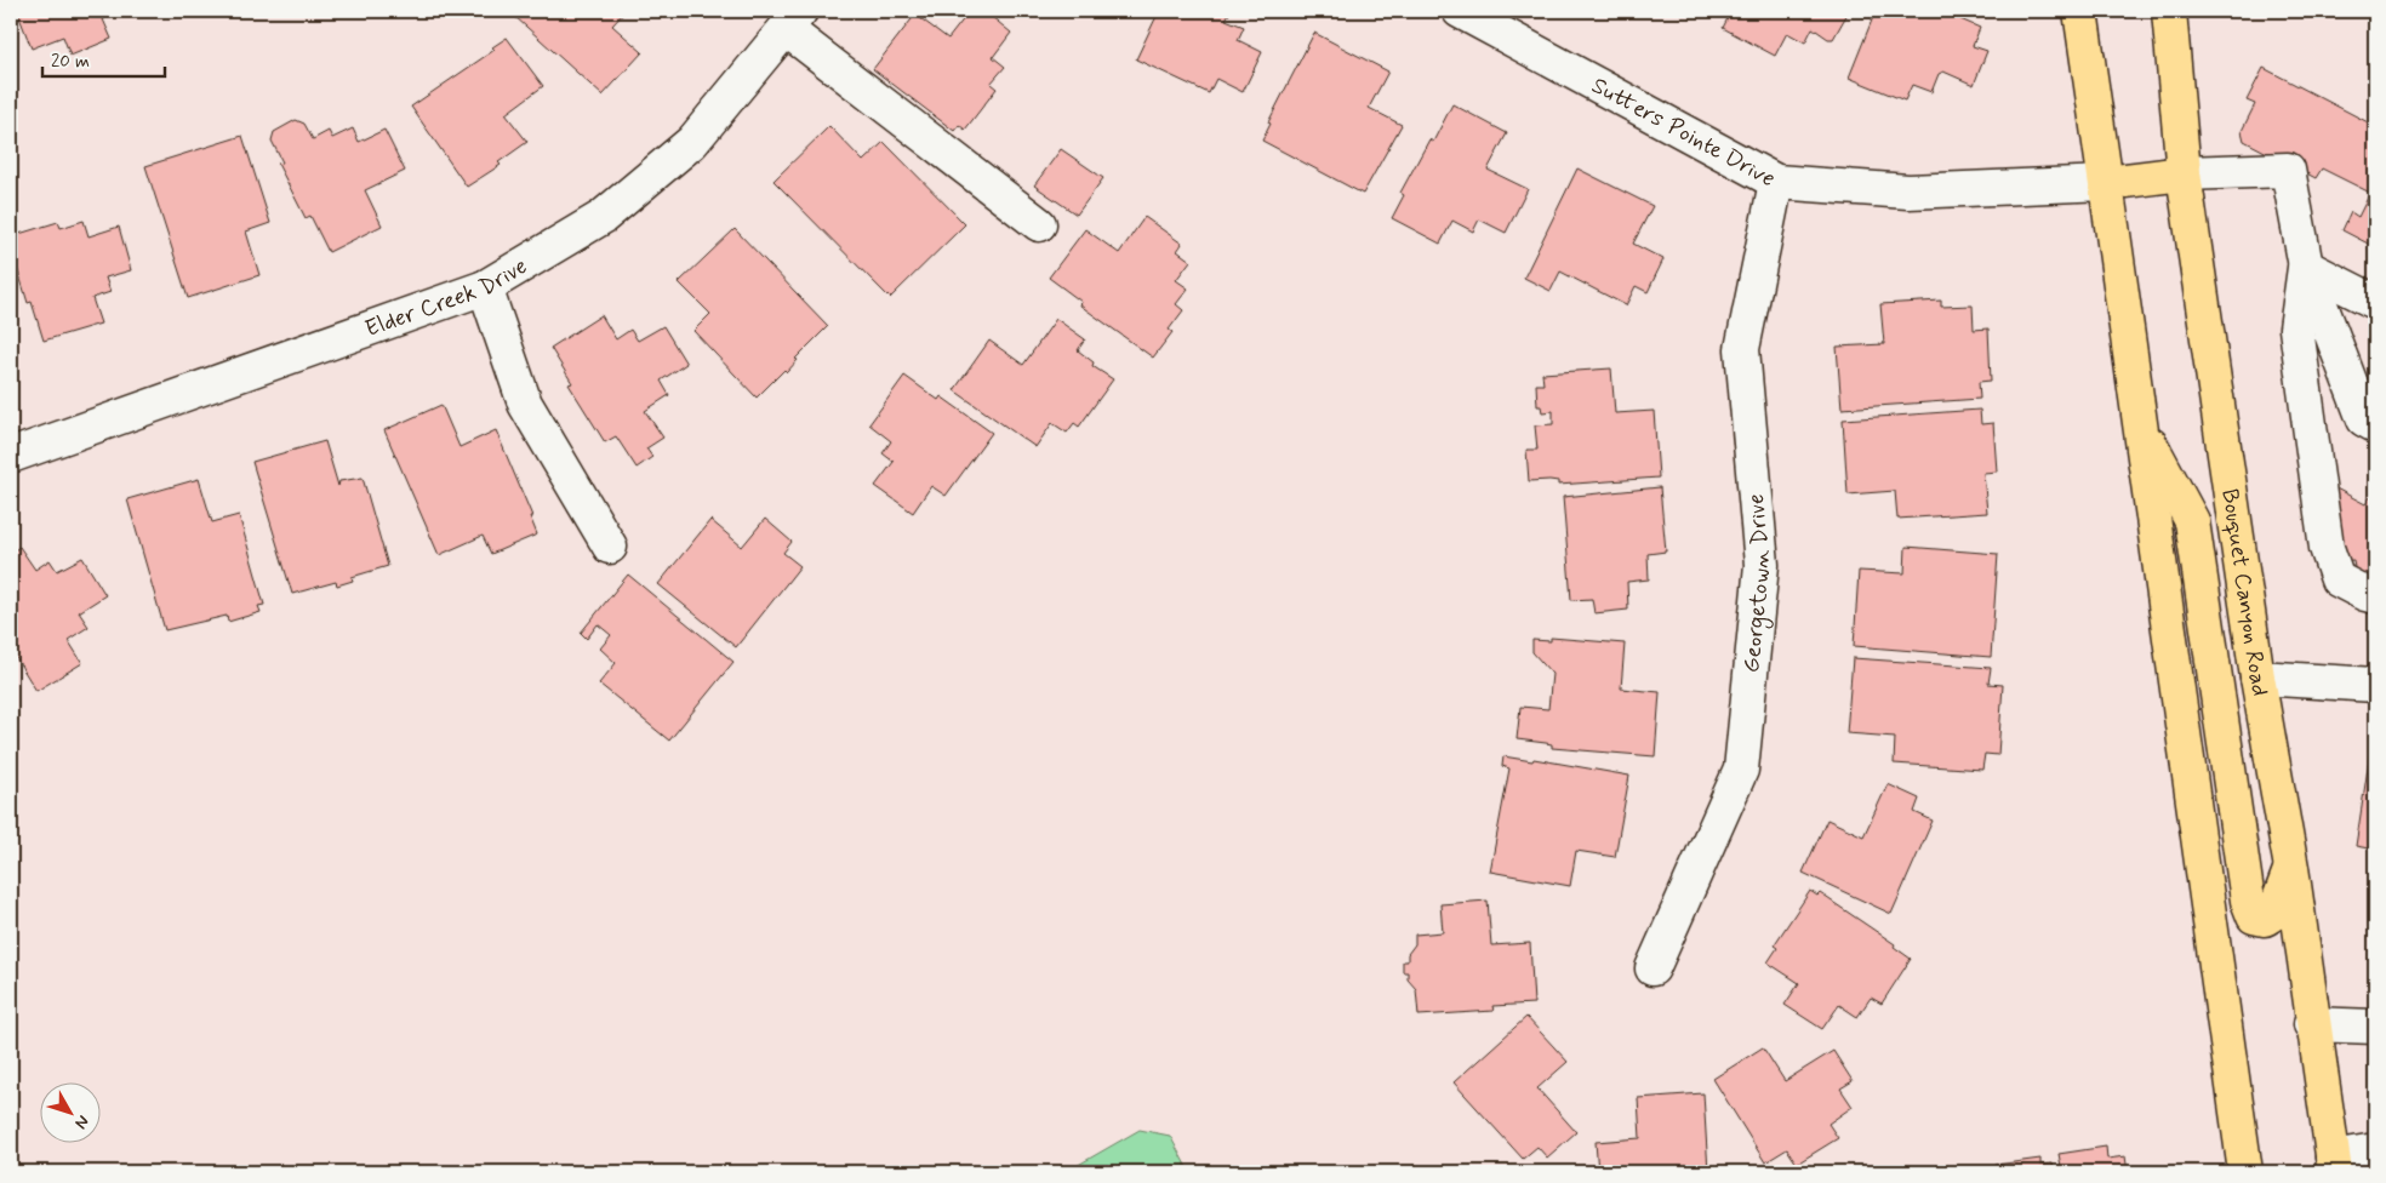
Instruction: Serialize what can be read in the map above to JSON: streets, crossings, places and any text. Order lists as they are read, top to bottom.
{
  "streets": {
    "main road": ["Bouquet Canyon Road"],
    "street": ["Sutters Pointe Drive", "Elder Creek Drive", "Georgetown Drive"]
  },
  "crossings": [
    ["Sutters Pointe Drive", "Georgetown Drive"]
  ],
  "scale_bar": "20 m",
  "north": "bottom right"
}
